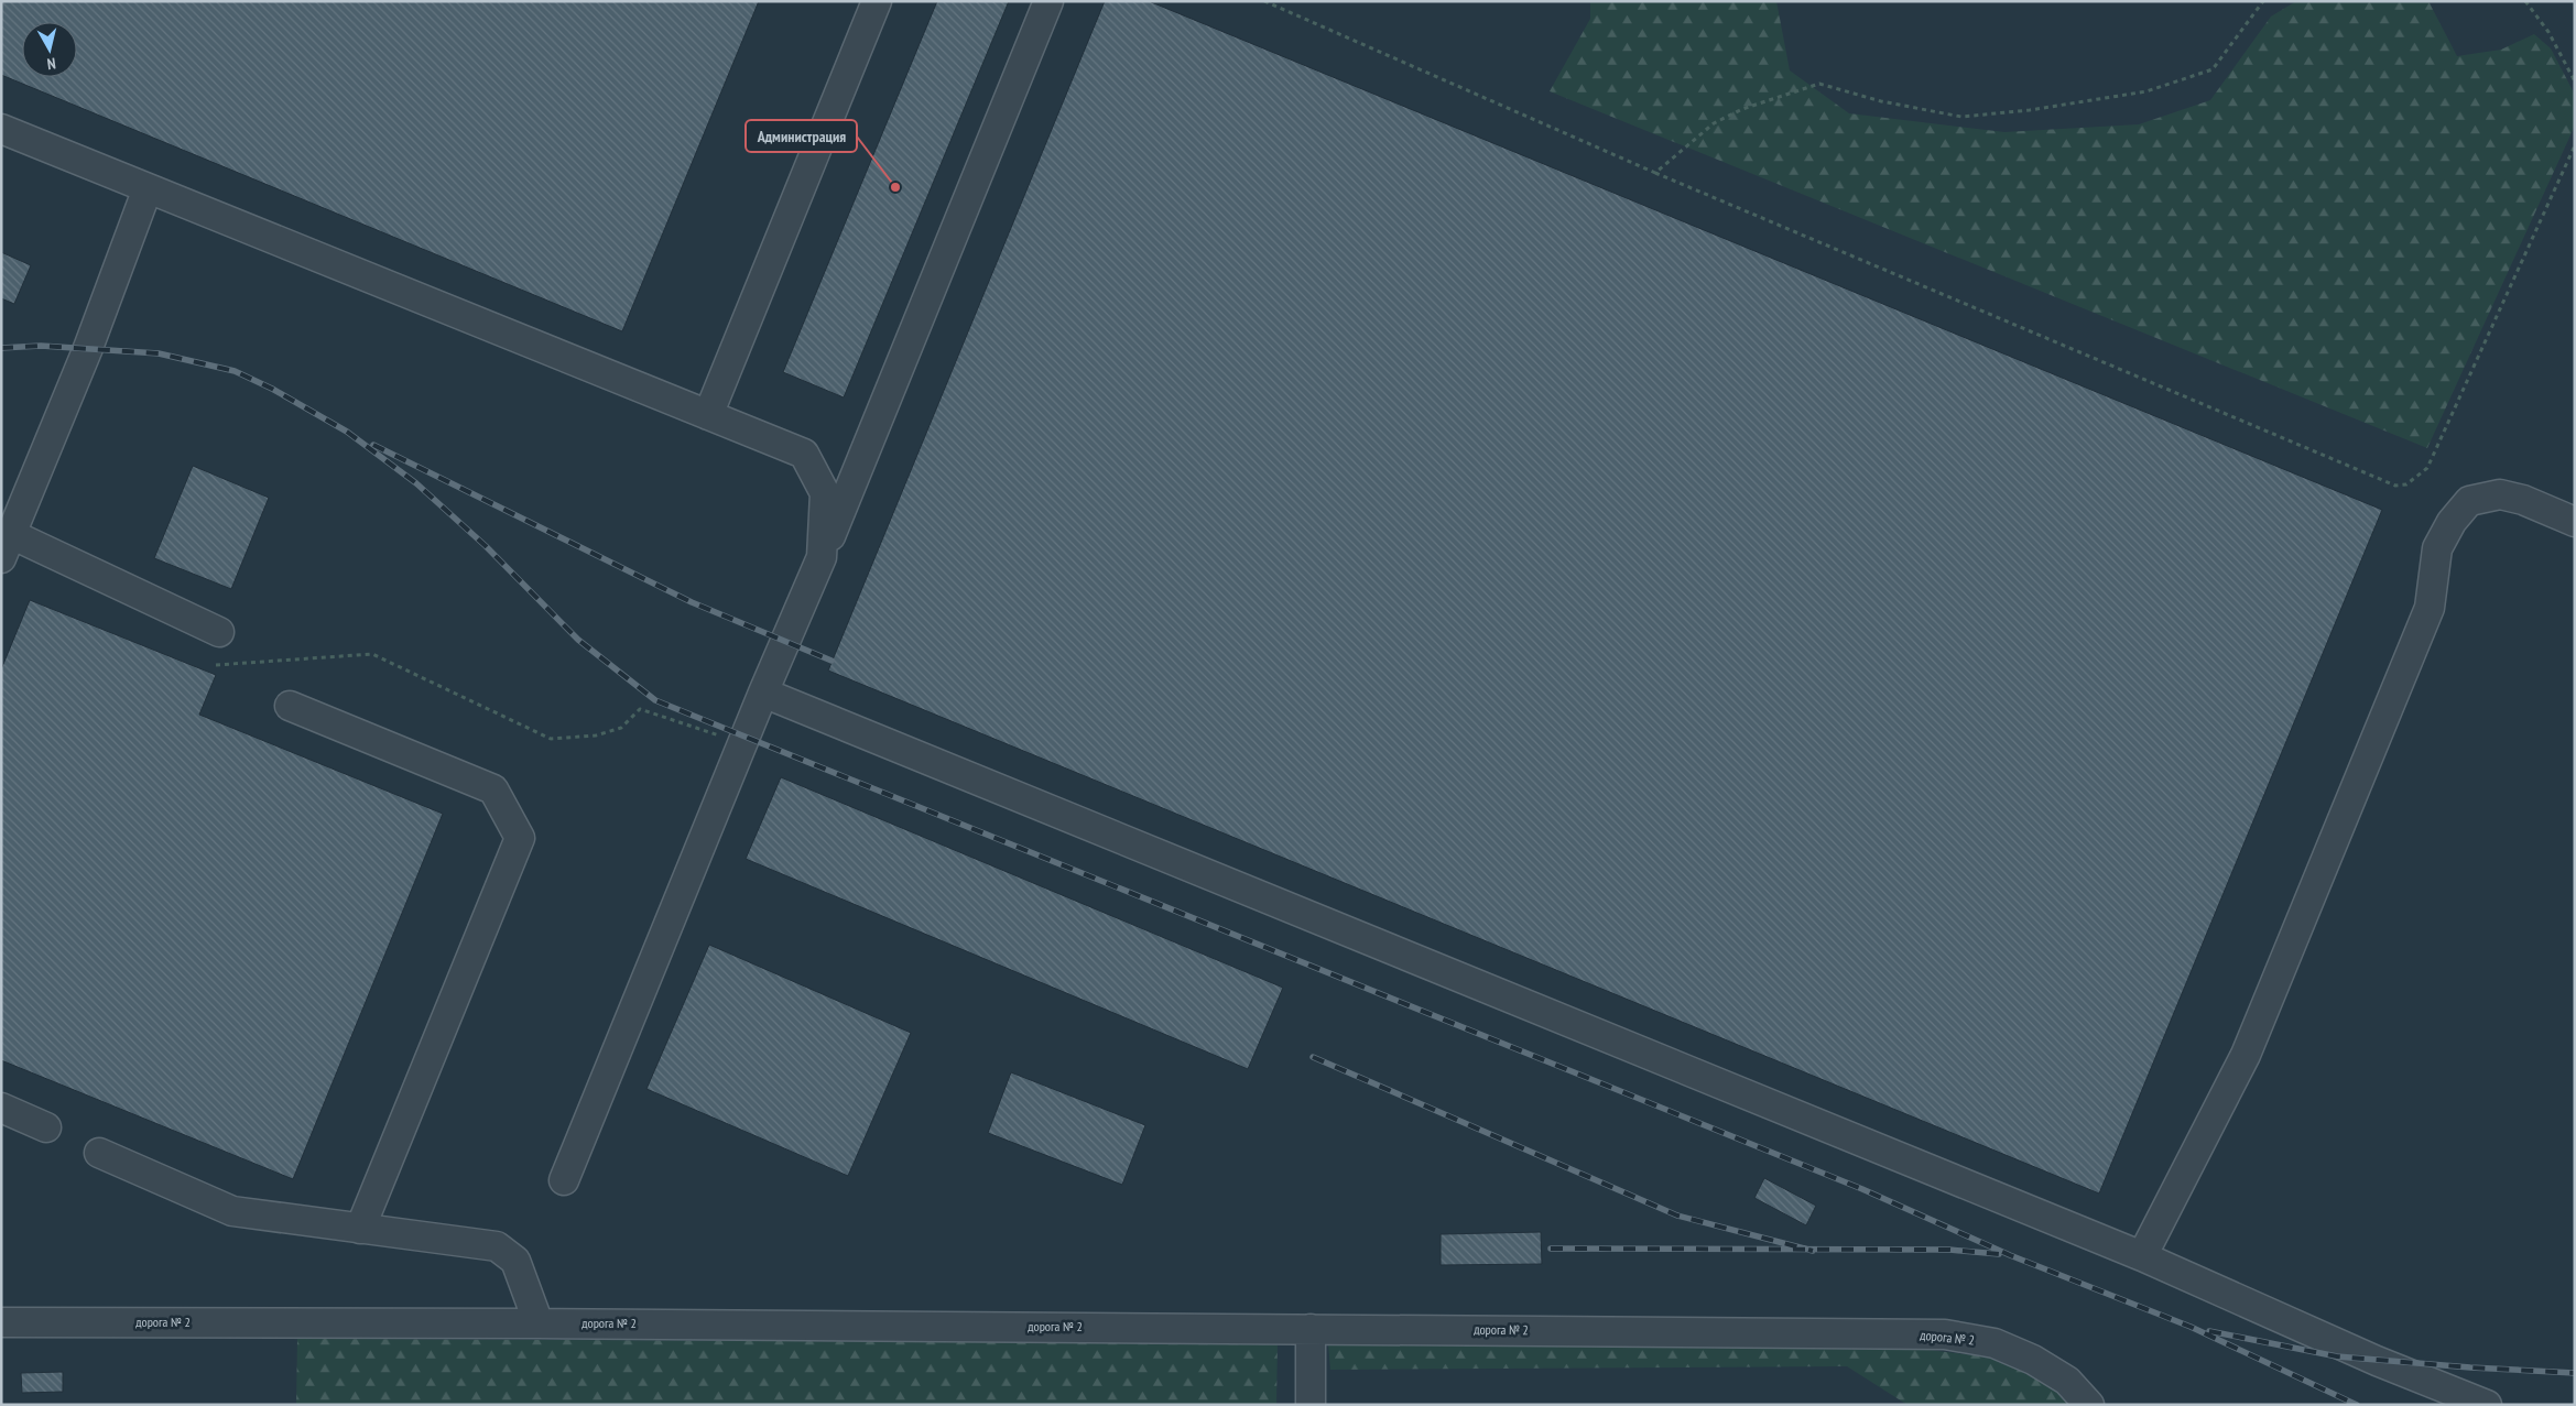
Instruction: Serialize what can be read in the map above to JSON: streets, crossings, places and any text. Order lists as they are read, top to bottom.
{
  "streets": {
    "street": ["дорога № 2"]
  },
  "places": ["Администрация"],
  "north": "bottom"
}
